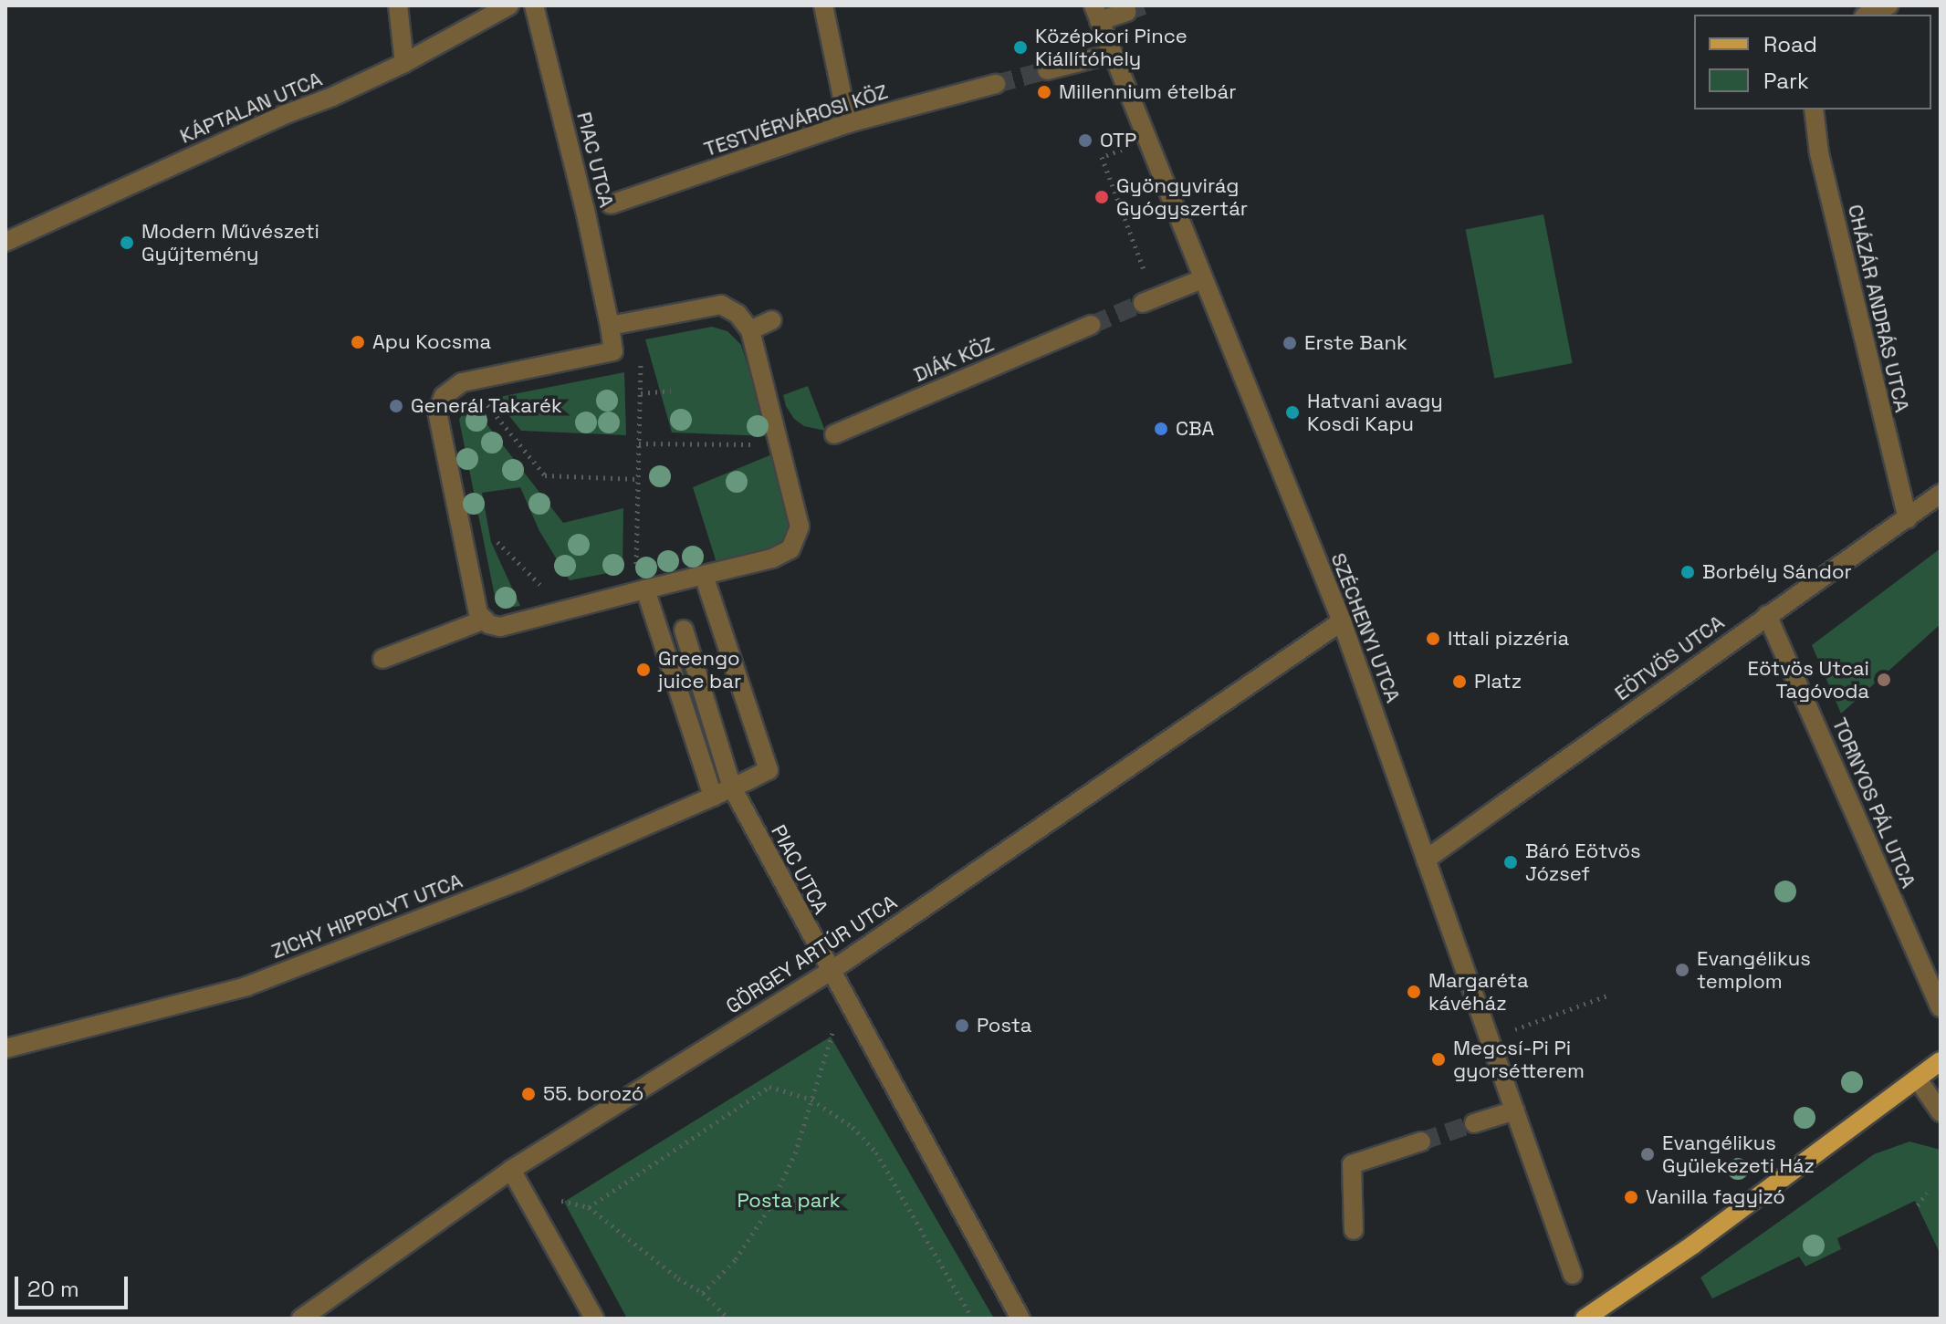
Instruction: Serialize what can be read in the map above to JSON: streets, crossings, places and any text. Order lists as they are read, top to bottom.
{
  "streets": {
    "street": [
      "KÁPTALAN UTCA",
      "TESTVÉRVÁROSI KÖZ",
      "PIAC UTCA",
      "CHÁZÁR ANDRÁS UTCA",
      "DIÁK KÖZ",
      "SZÉCHENYI UTCA",
      "EÖTVÖS UTCA",
      "TORNYOS PÁL UTCA",
      "ZICHY HIPPOLYT UTCA",
      "GÖRGEY ARTÚR UTCA"
    ]
  },
  "crossings": [
    ["PIAC UTCA", "ZICHY HIPPOLYT UTCA"],
    ["PIAC UTCA", "GÖRGEY ARTÚR UTCA"],
    ["CHÁZÁR ANDRÁS UTCA", "EÖTVÖS UTCA"],
    ["SZÉCHENYI UTCA", "EÖTVÖS UTCA"],
    ["SZÉCHENYI UTCA", "GÖRGEY ARTÚR UTCA"],
    ["EÖTVÖS UTCA", "TORNYOS PÁL UTCA"]
  ],
  "parks": ["Posta park"],
  "places": [
    "Középkori Pince Kiállítóhely",
    "Millennium ételbár",
    "OTP",
    "Gyöngyvirág Gyógyszertár",
    "Modern Művészeti Gyűjtemény",
    "Apu Kocsma",
    "Erste Bank",
    "Generál Takarék",
    "Hatvani avagy Kosdi Kapu",
    "CBA",
    "Borbély Sándor",
    "Ittali pizzéria",
    "Greengo juice bar",
    "Eötvös Utcai Tagóvoda",
    "Platz",
    "Báró Eötvös József",
    "Evangélikus templom",
    "Margaréta kávéház",
    "Posta",
    "Megcsí-Pi Pi gyorsétterem",
    "55. borozó",
    "Evangélikus Gyülekezeti Ház",
    "Vanilla fagyizó"
  ],
  "legend": ["Road", "Park"],
  "scale_bar": "20 m"
}
